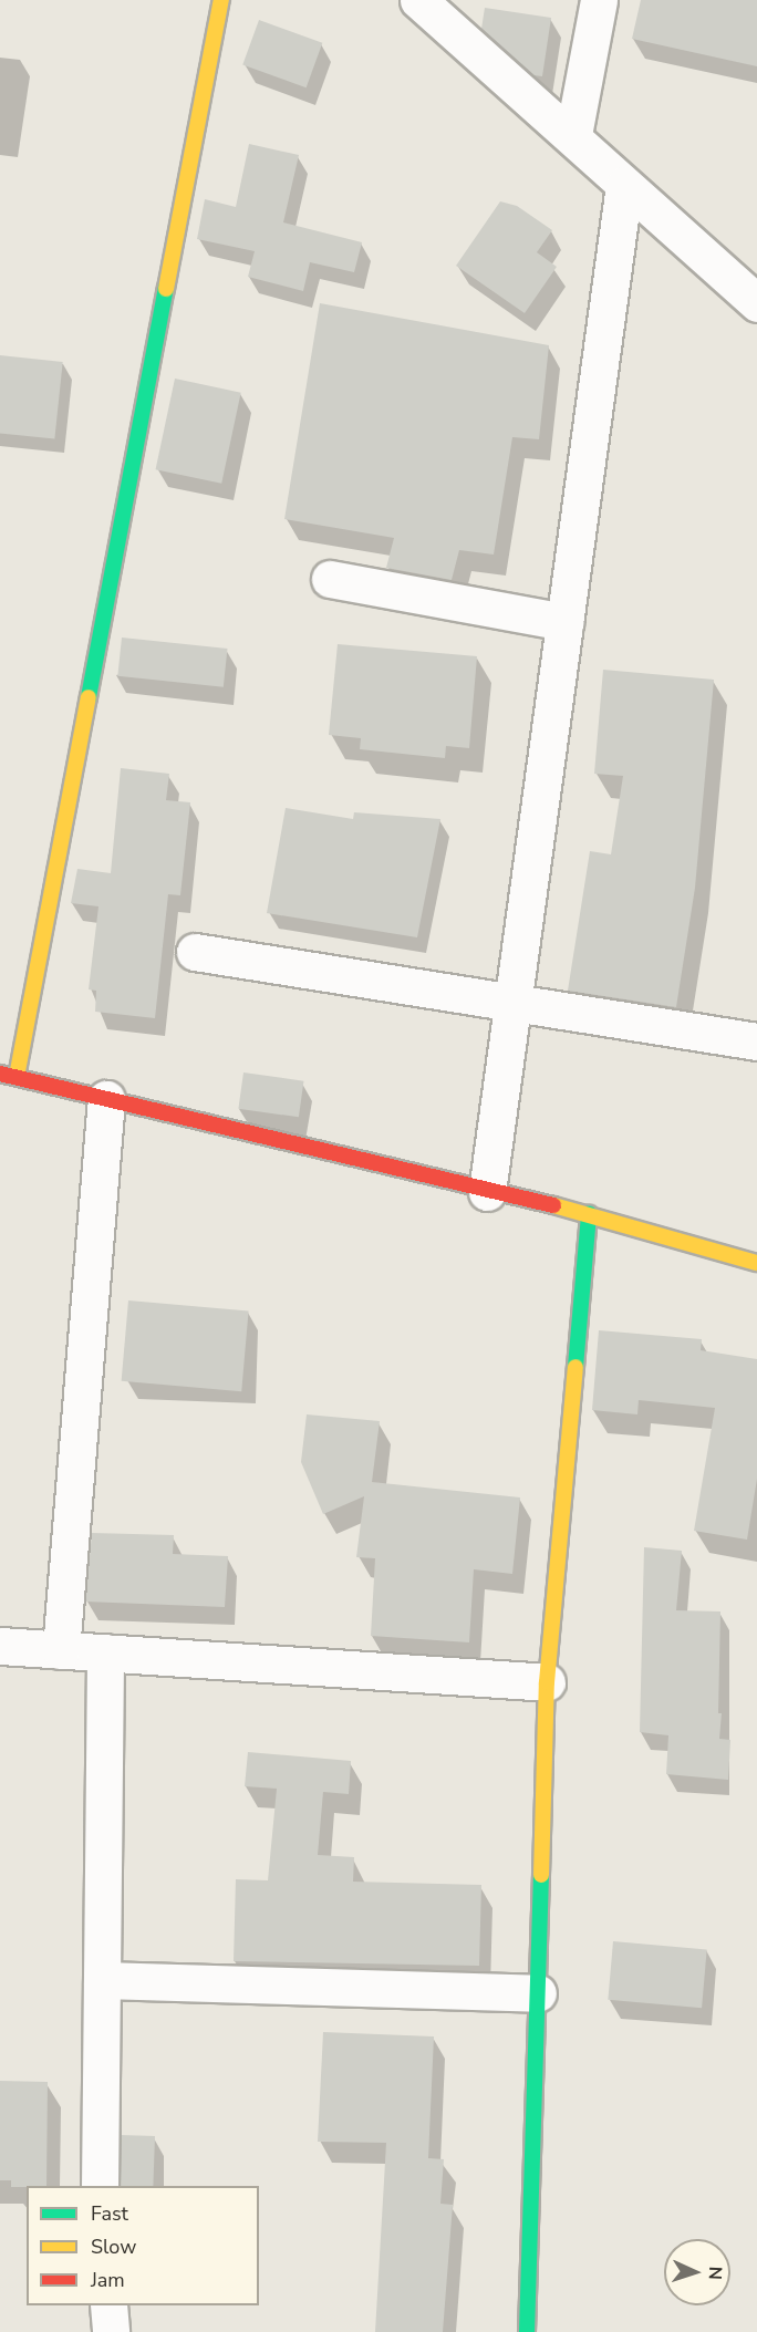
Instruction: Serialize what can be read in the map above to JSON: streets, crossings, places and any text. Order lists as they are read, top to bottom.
{
  "legend": ["Fast", "Slow", "Jam"],
  "north": "right"
}
